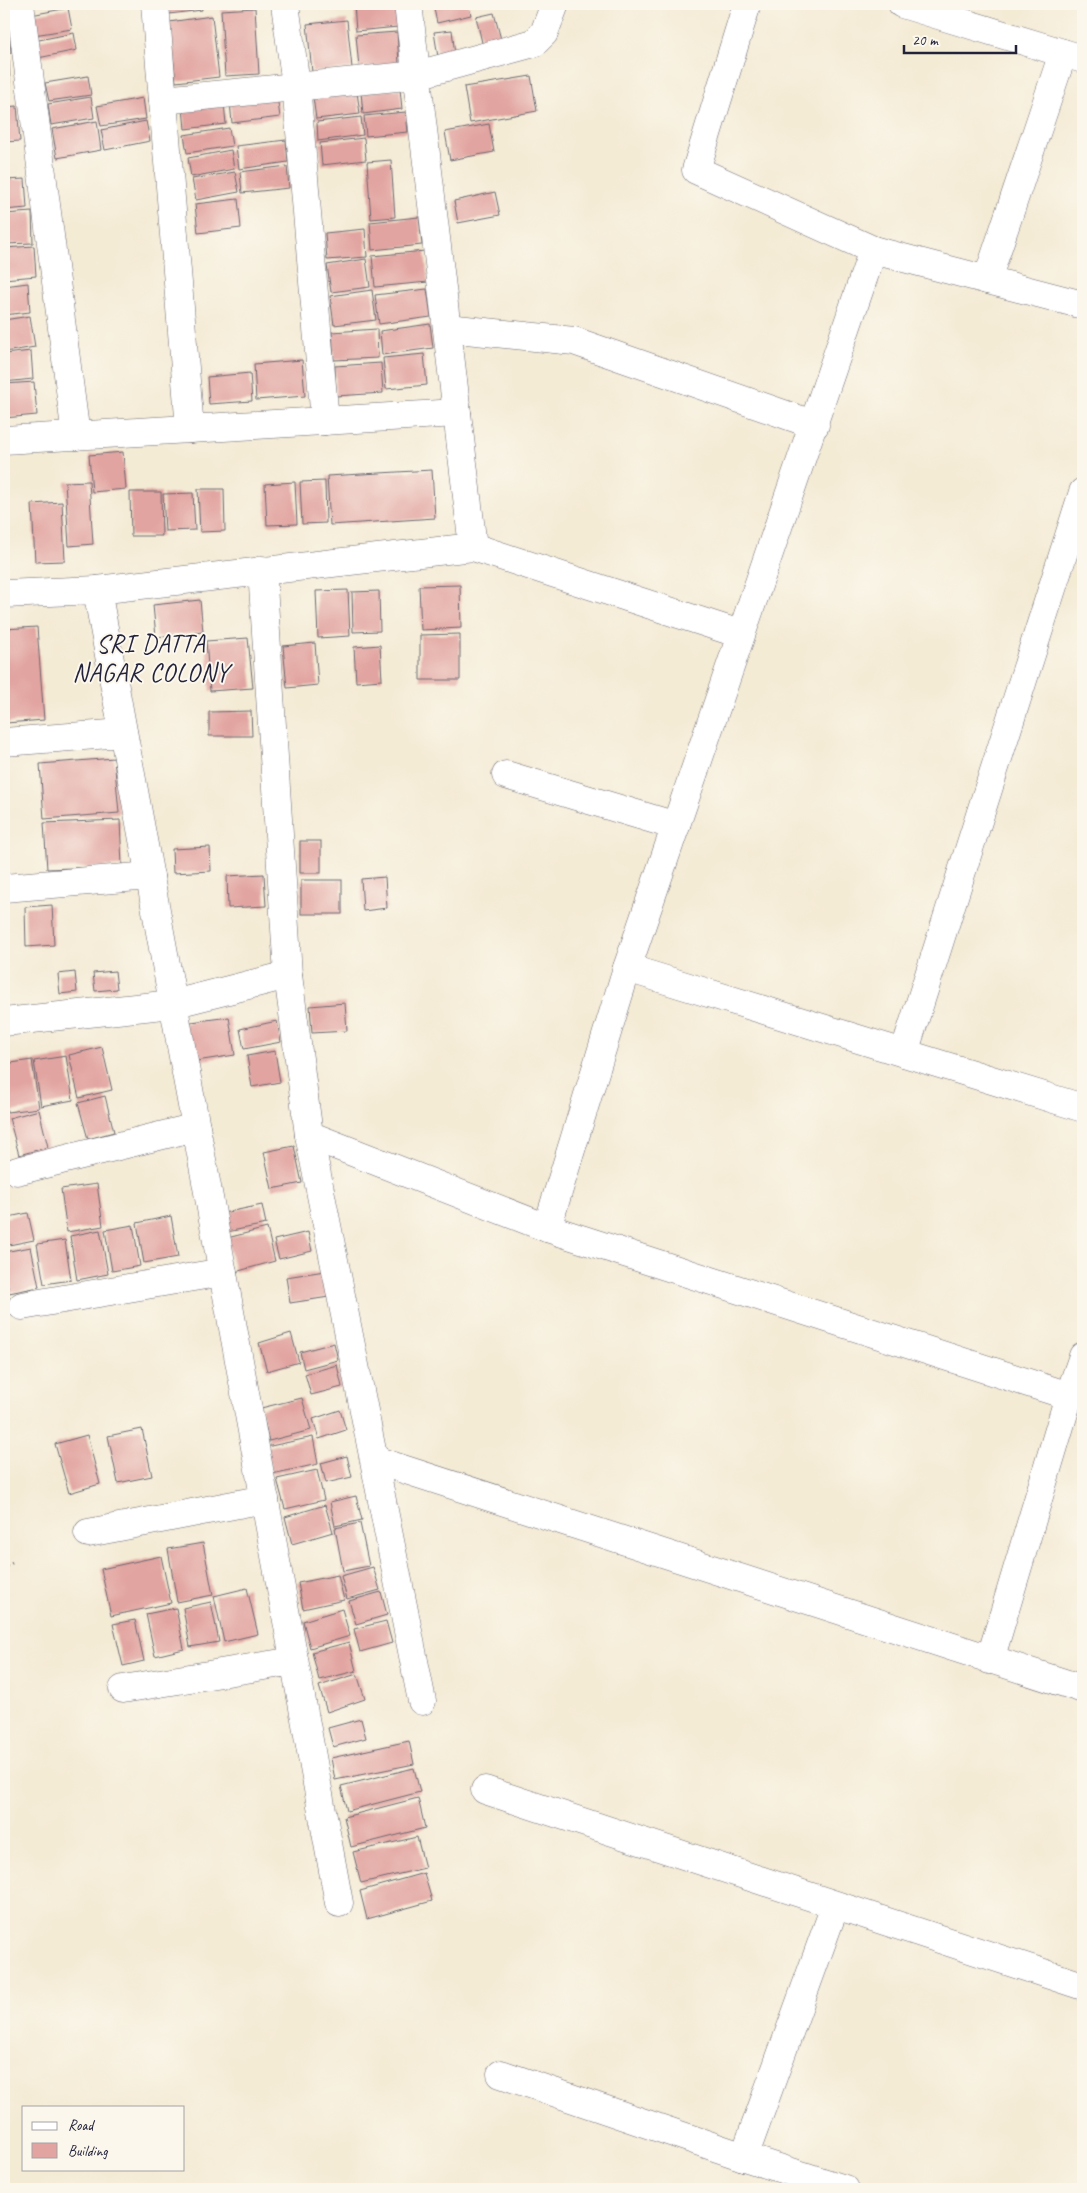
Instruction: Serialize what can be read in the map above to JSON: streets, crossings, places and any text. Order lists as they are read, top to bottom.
{
  "districts": ["SRI DATTA NAGAR COLONY"],
  "legend": ["Road", "Building"],
  "scale_bar": "20 m"
}
